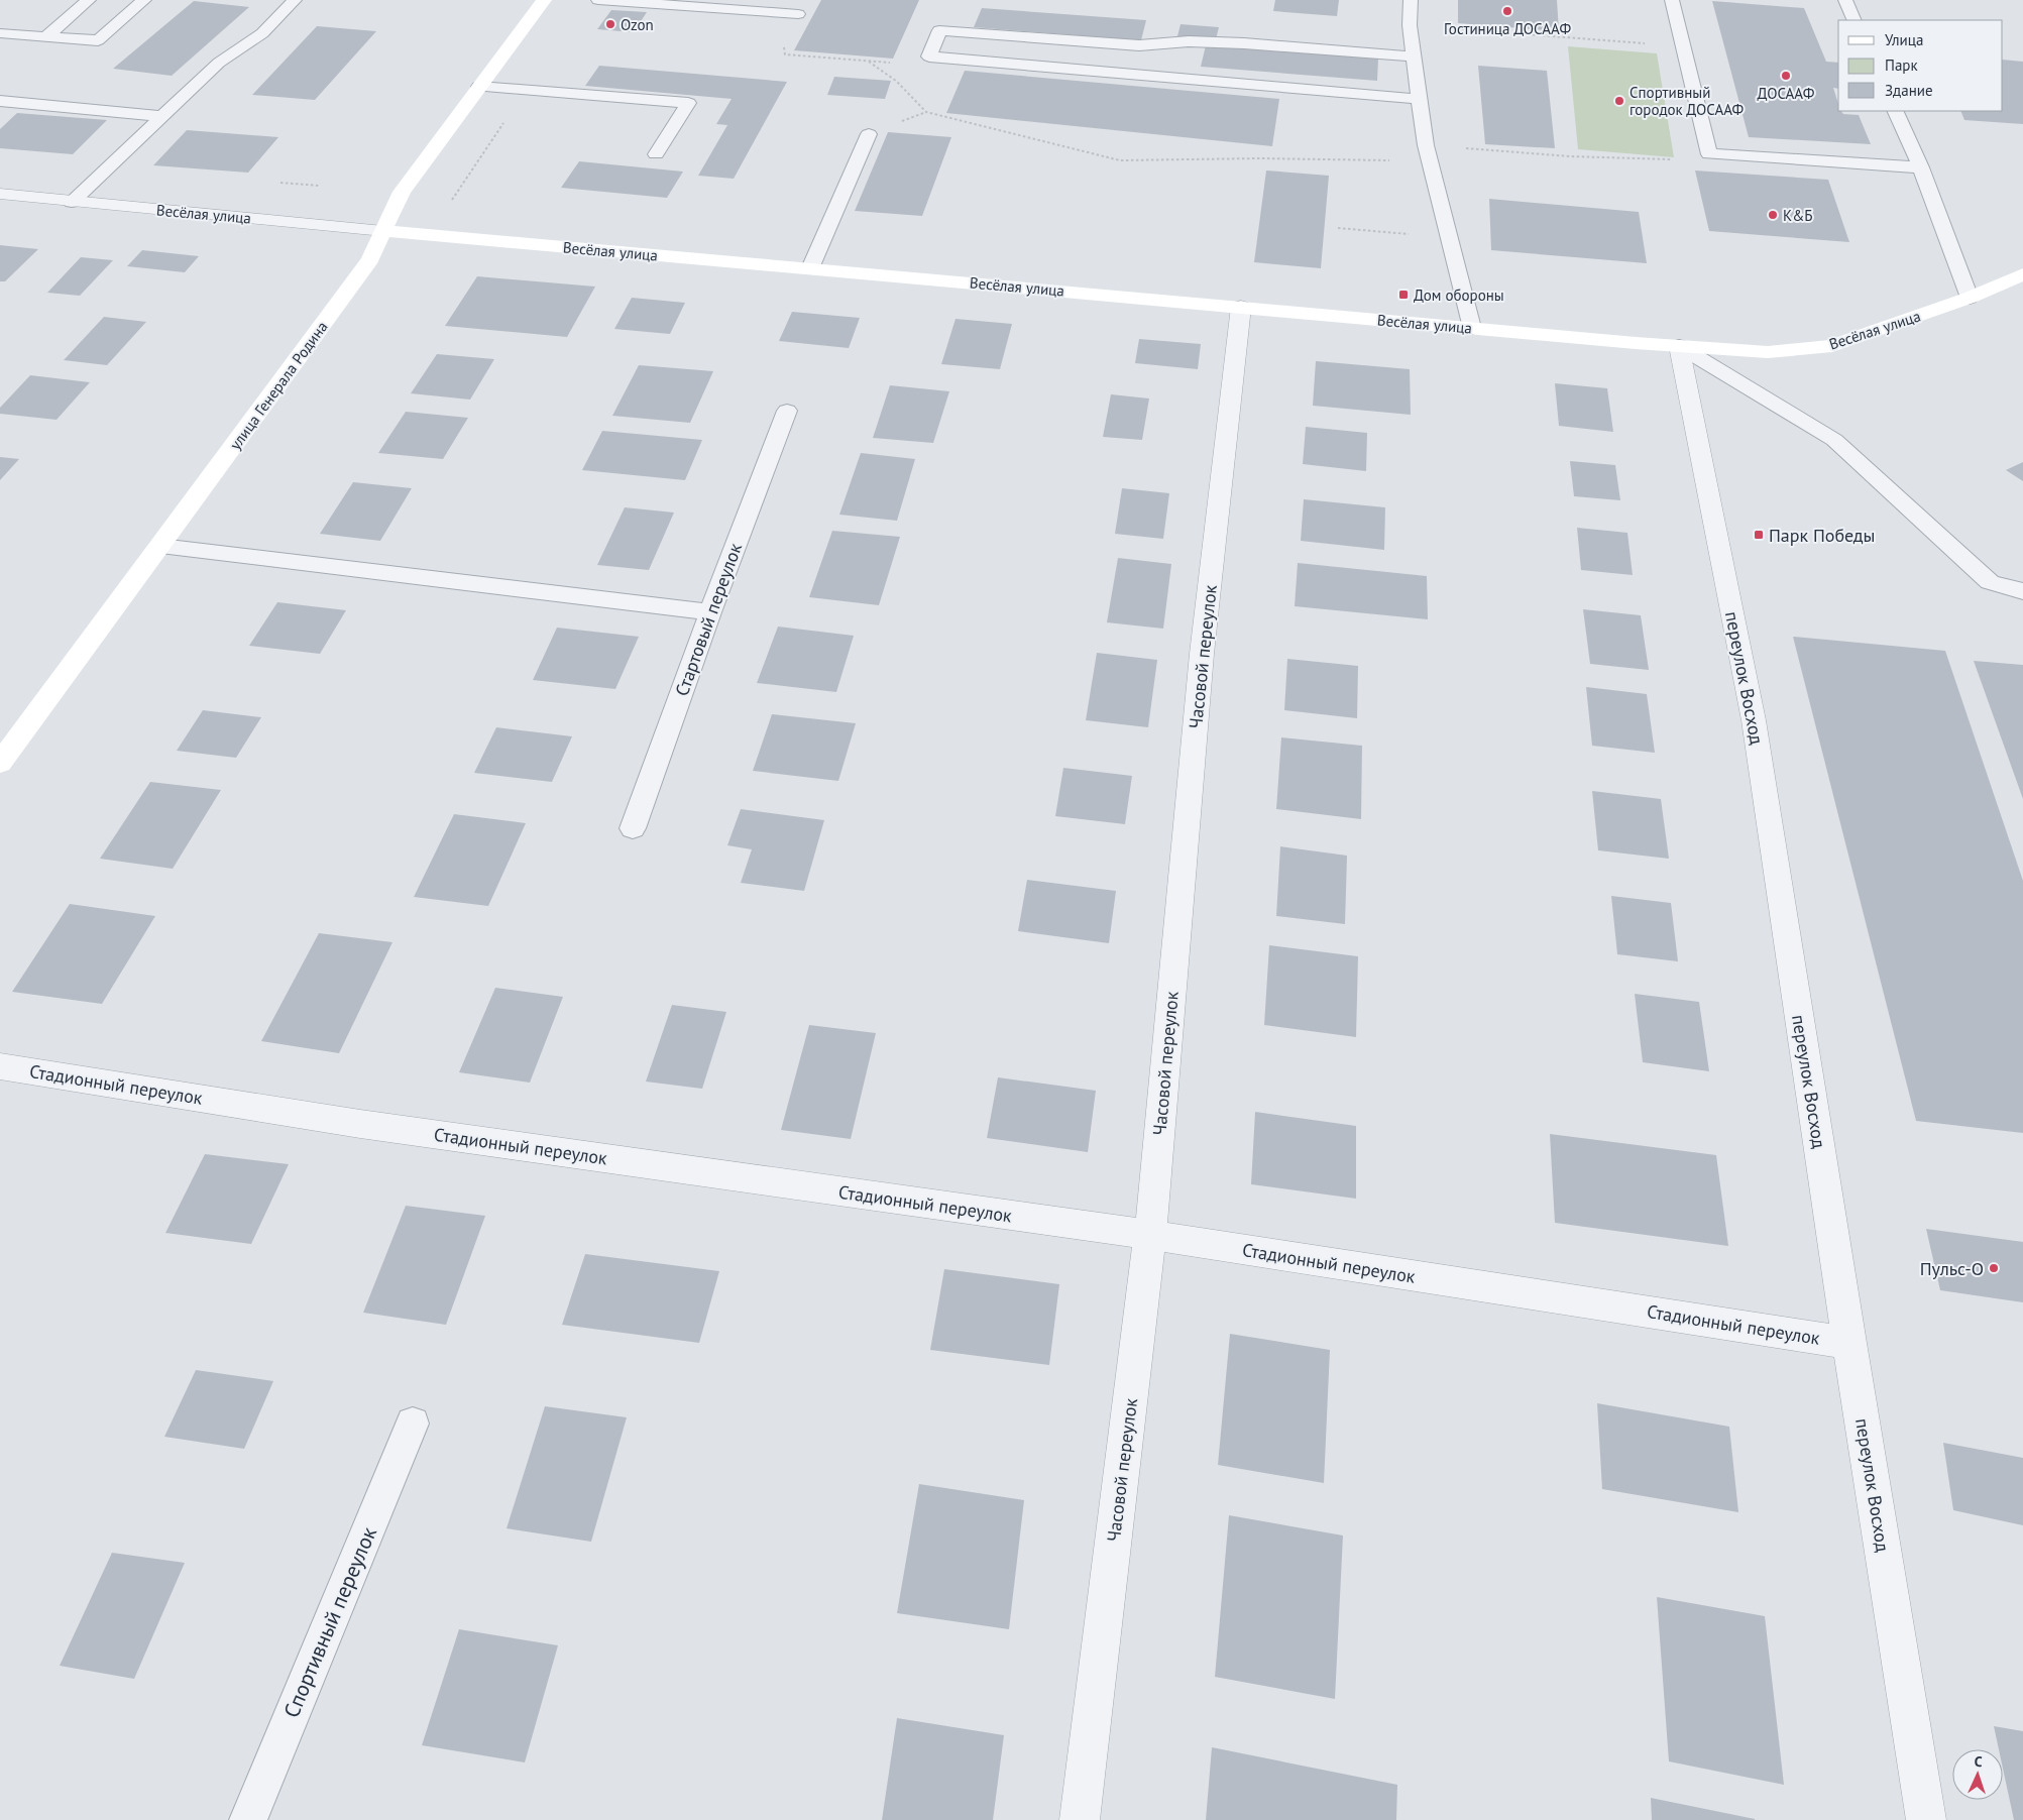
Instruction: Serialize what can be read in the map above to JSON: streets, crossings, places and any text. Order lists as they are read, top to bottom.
{
  "streets": {
    "street": [
      "Весёлая улица",
      "улица Генерала Родина",
      "Часовой переулок",
      "переулок Восход",
      "Стадионный переулок"
    ],
    "lane": ["Стартовый переулок", "Спортивный переулок"]
  },
  "crossings": [
    ["Весёлая улица", "улица Генерала Родина"],
    ["Весёлая улица", "Часовой переулок"],
    ["Весёлая улица", "переулок Восход"],
    ["Часовой переулок", "Стадионный переулок"],
    ["переулок Восход", "Стадионный переулок"]
  ],
  "places": {
    "other": [
      "Гостиница ДОСААФ",
      "Ozon",
      "ДОСААФ",
      "Спортивный городок ДОСААФ",
      "К&Б",
      "Пульс-О"
    ],
    "transit": ["Дом обороны", "Парк Победы"]
  },
  "legend": ["Улица", "Парк", "Здание"],
  "north": "top"
}
